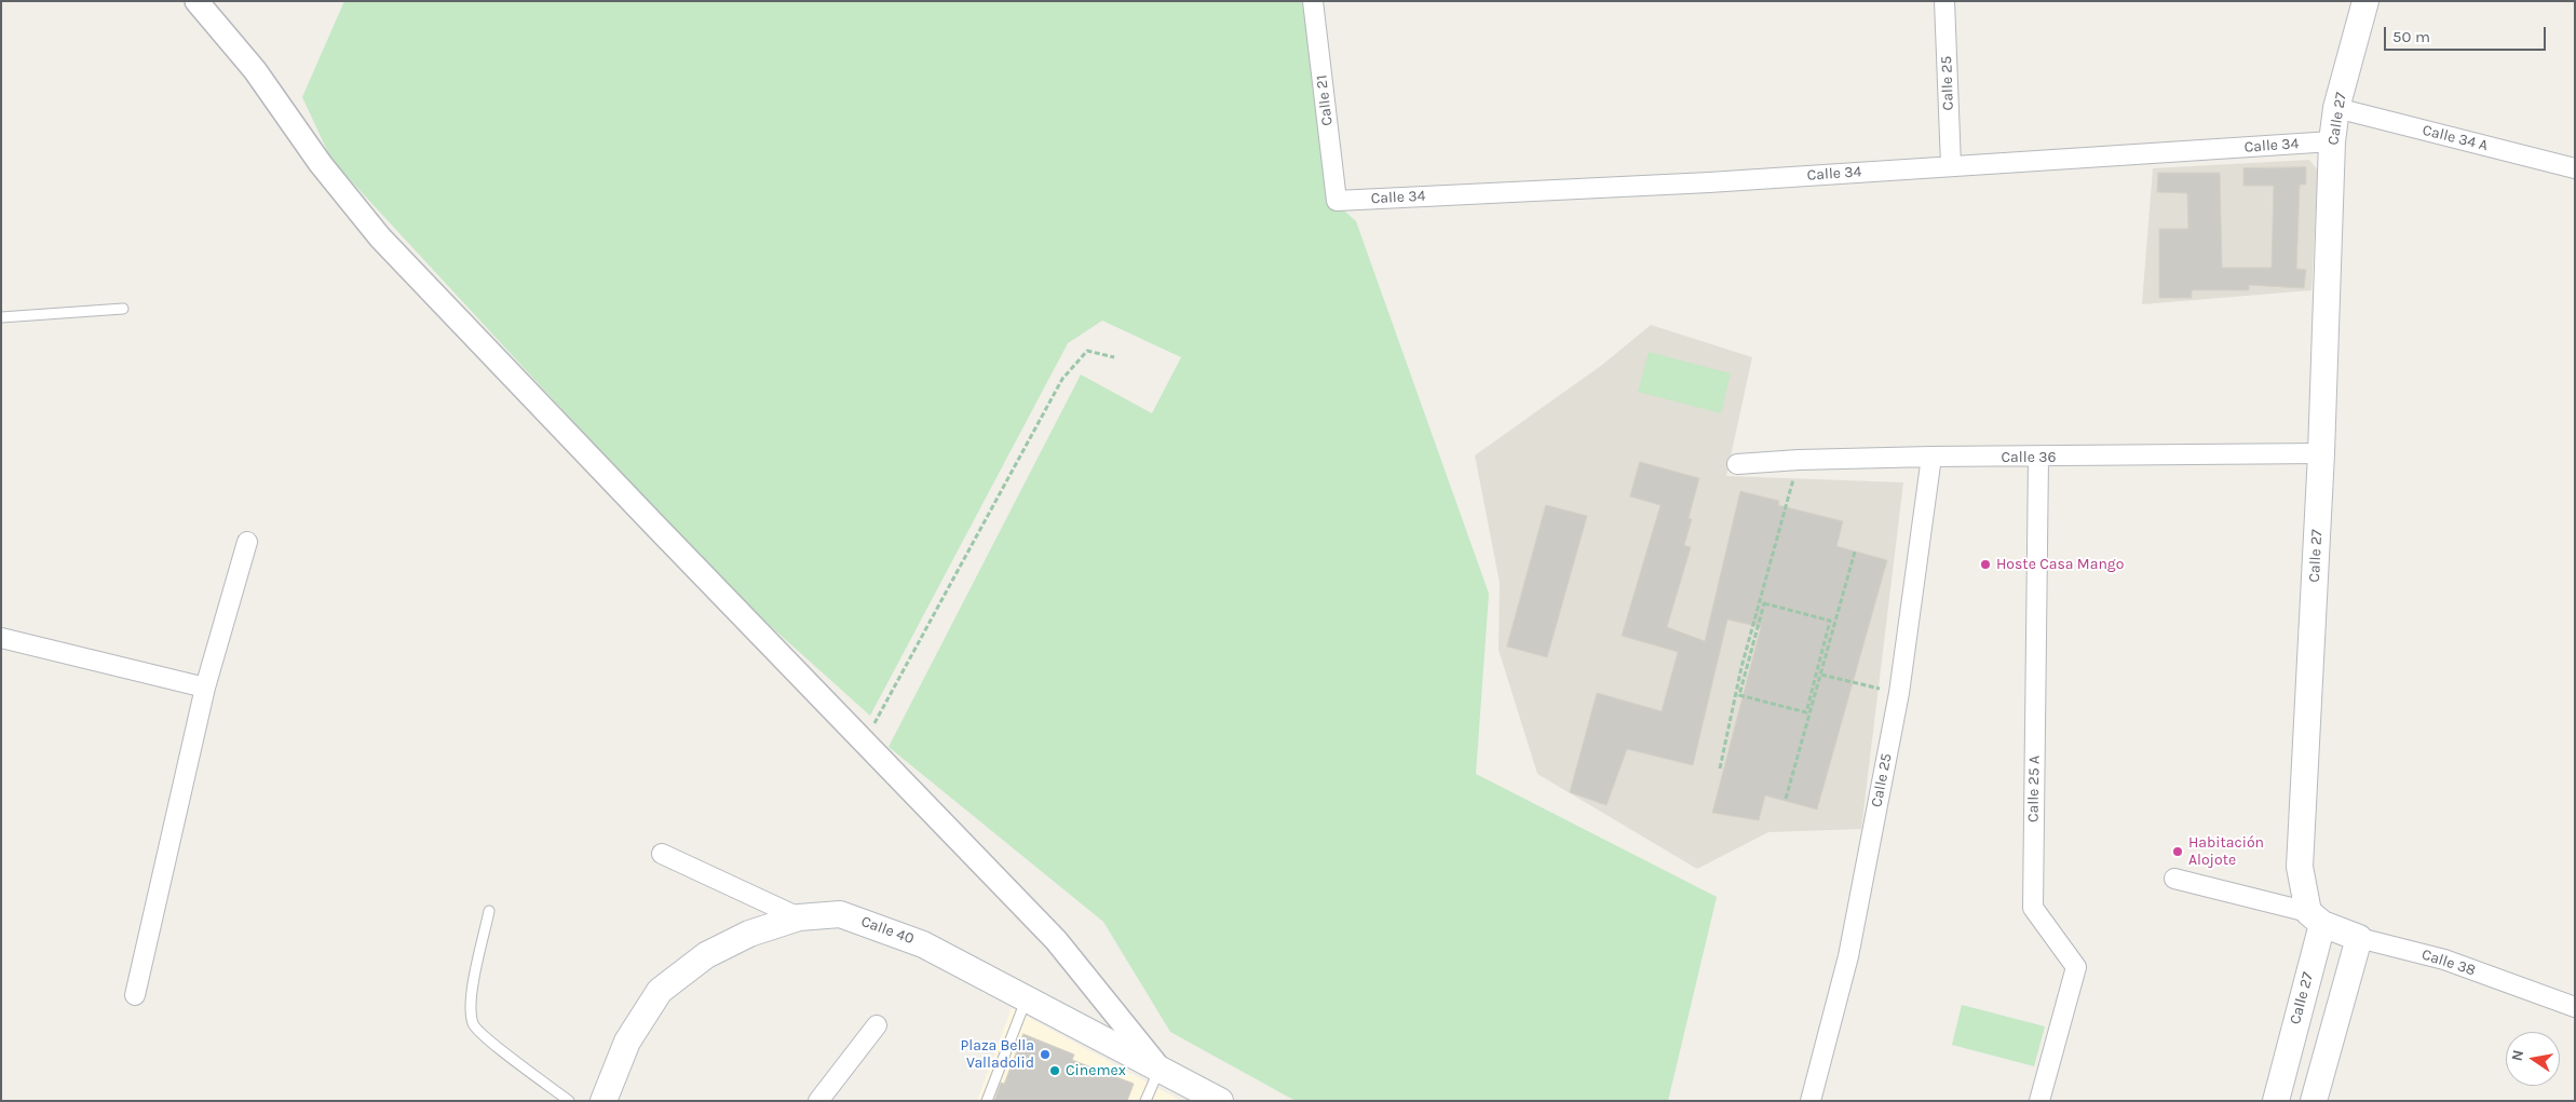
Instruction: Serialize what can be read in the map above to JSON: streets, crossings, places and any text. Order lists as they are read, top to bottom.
{
  "streets": {
    "main road": ["Calle 27", "Calle 40", "Calle 38"],
    "street": [
      "Calle 25",
      "Calle 21",
      "Calle 34 A",
      "Calle 34",
      "Calle 36",
      "Calle 25 A"
    ]
  },
  "crossings": [
    ["Calle 25", "Calle 34"],
    ["Calle 25", "Calle 36"],
    ["Calle 21", "Calle 34"],
    ["Calle 27", "Calle 34 A"],
    ["Calle 27", "Calle 34"],
    ["Calle 27", "Calle 36"],
    ["Calle 27", "Calle 38"],
    ["Calle 36", "Calle 25 A"]
  ],
  "places": [
    "Hoste Casa Mango",
    "Habitación Alojote",
    "Plaza Bella Valladolid",
    "Cinemex"
  ],
  "scale_bar": "50 m",
  "north": "left"
}
